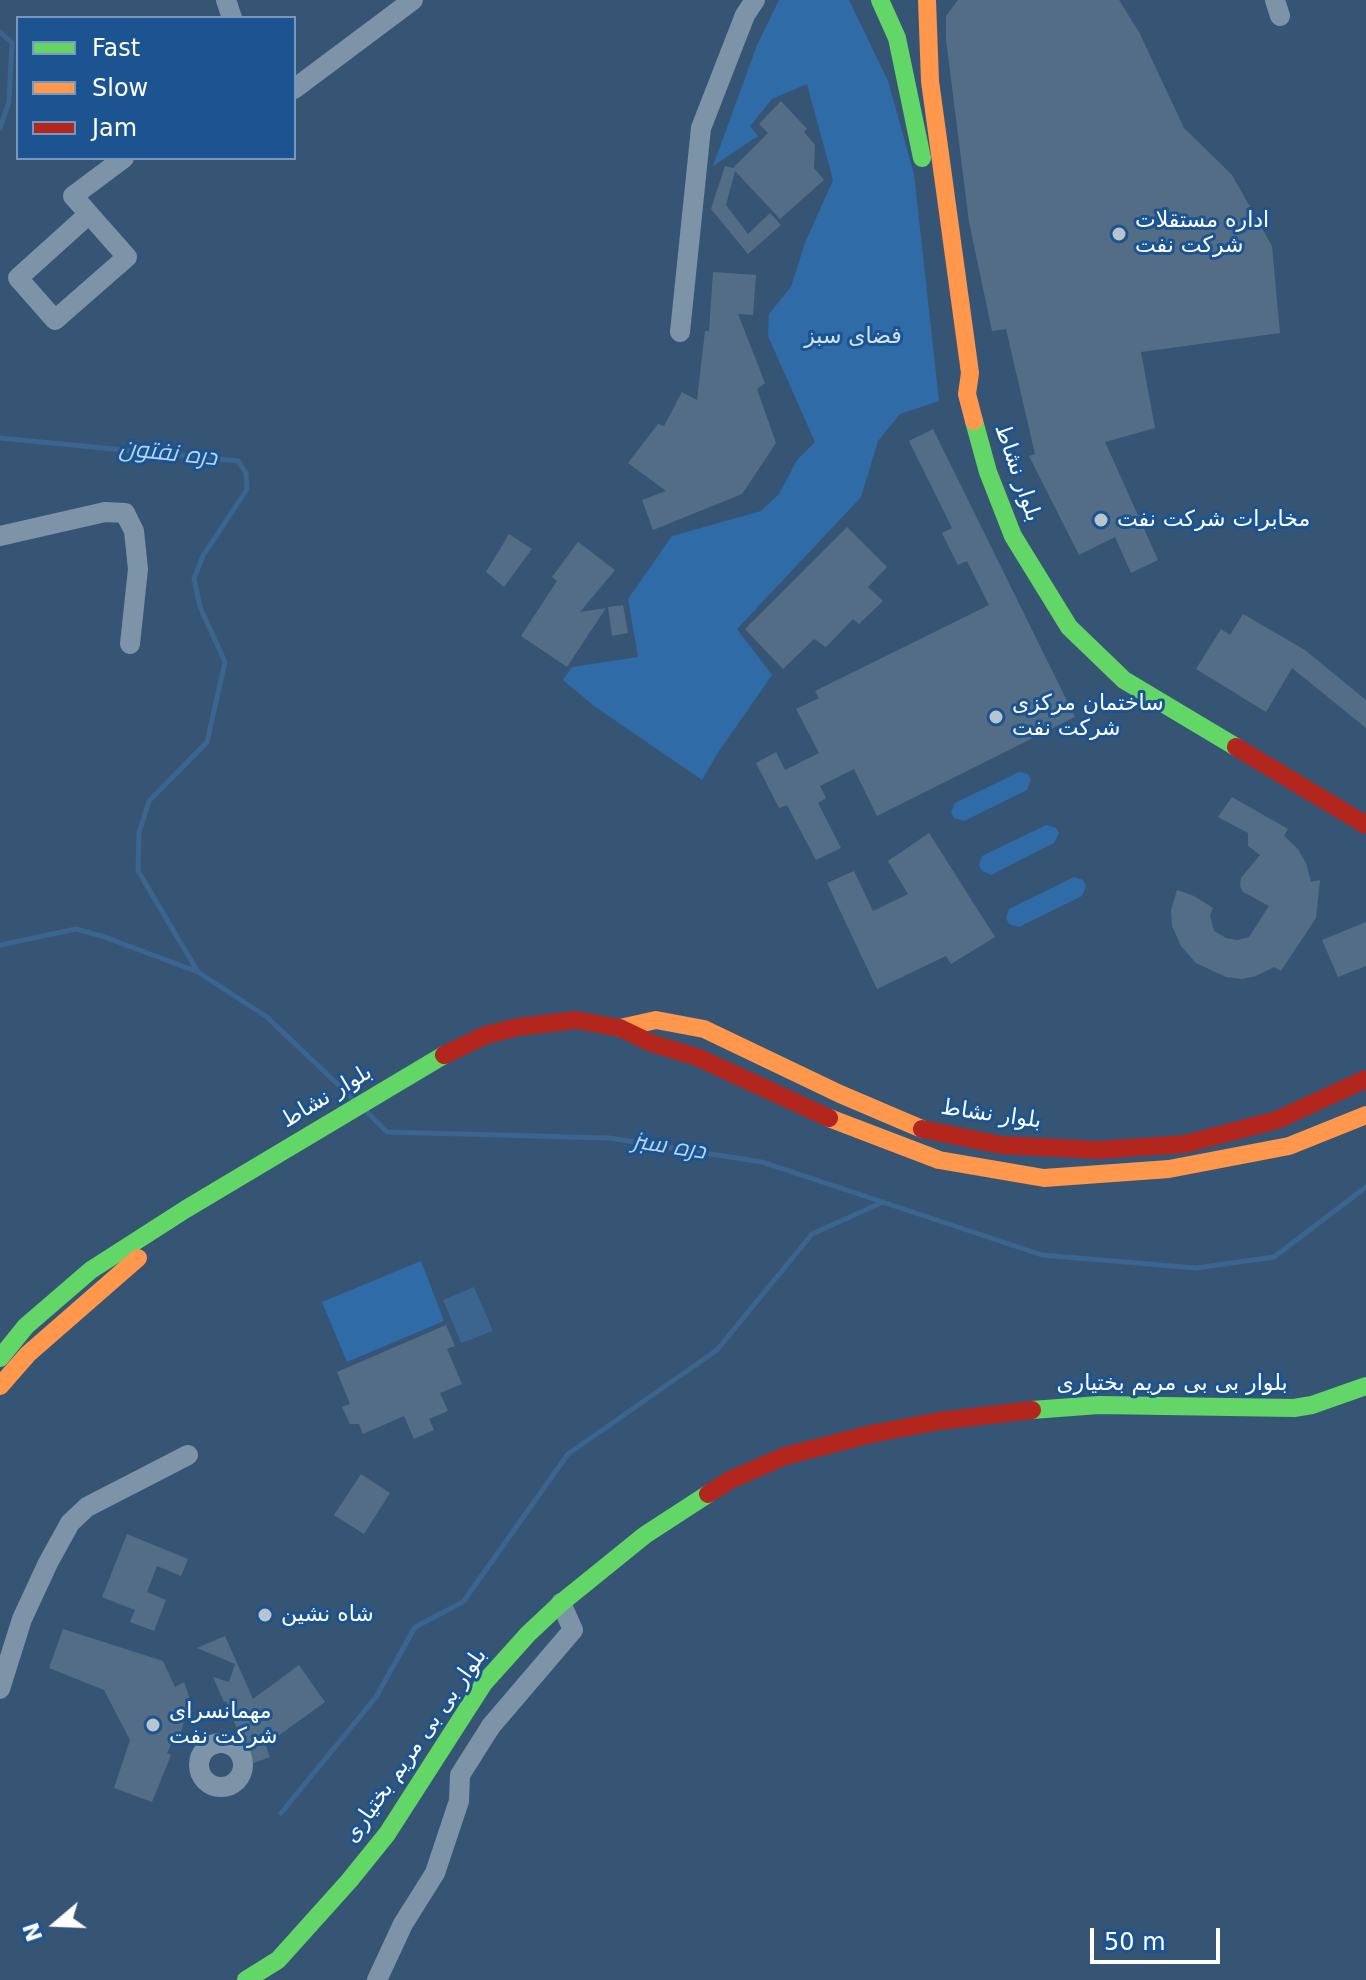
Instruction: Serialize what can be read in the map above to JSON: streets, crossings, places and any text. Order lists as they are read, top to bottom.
{
  "streets": {
    "main road": ["بلوار نشاط", "بلوار بی بی مریم بختیاری"]
  },
  "water": ["دره نفتون", "دره سبز"],
  "parks": ["فضای سبز"],
  "places": [
    "اداره مستقلات شرکت نفت",
    "مخابرات شرکت نفت",
    "ساختمان مرکزی شرکت نفت",
    "شاه نشین",
    "مهمانسرای شرکت نفت"
  ],
  "legend": ["Fast", "Slow", "Jam"],
  "scale_bar": "50 m",
  "north": "left"
}
